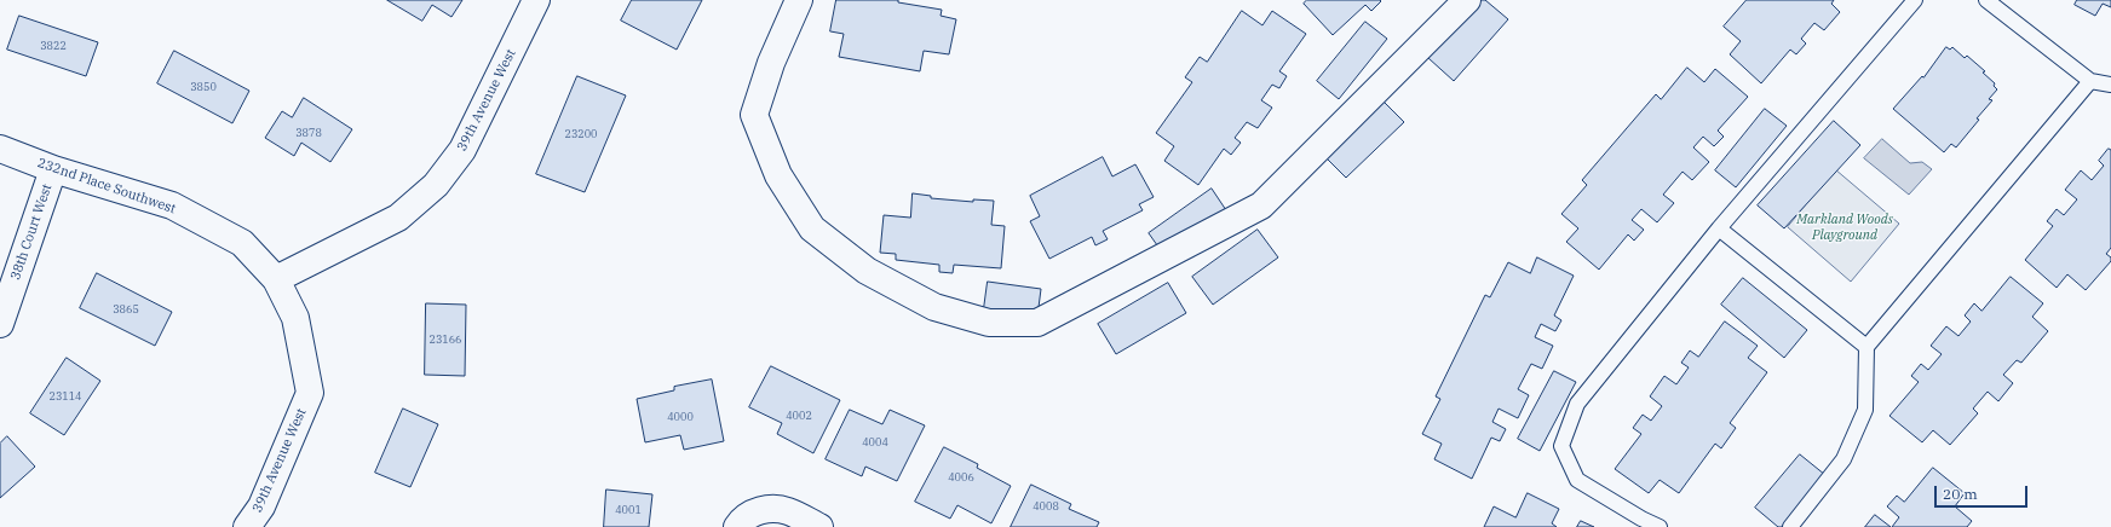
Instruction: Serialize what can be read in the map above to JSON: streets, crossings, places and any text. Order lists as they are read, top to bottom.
{
  "streets": {
    "street": ["39th Avenue West", "232nd Place Southwest", "38th Court West"]
  },
  "crossings": [
    ["39th Avenue West", "232nd Place Southwest"],
    ["232nd Place Southwest", "38th Court West"]
  ],
  "parks": ["Markland Woods Playground"],
  "house_numbers": [
    "3822",
    "3850",
    "3878",
    "23200",
    "3865",
    "23166",
    "23114",
    "4002",
    "4000",
    "4004",
    "4006",
    "4008",
    "4001"
  ],
  "scale_bar": "20 m"
}
